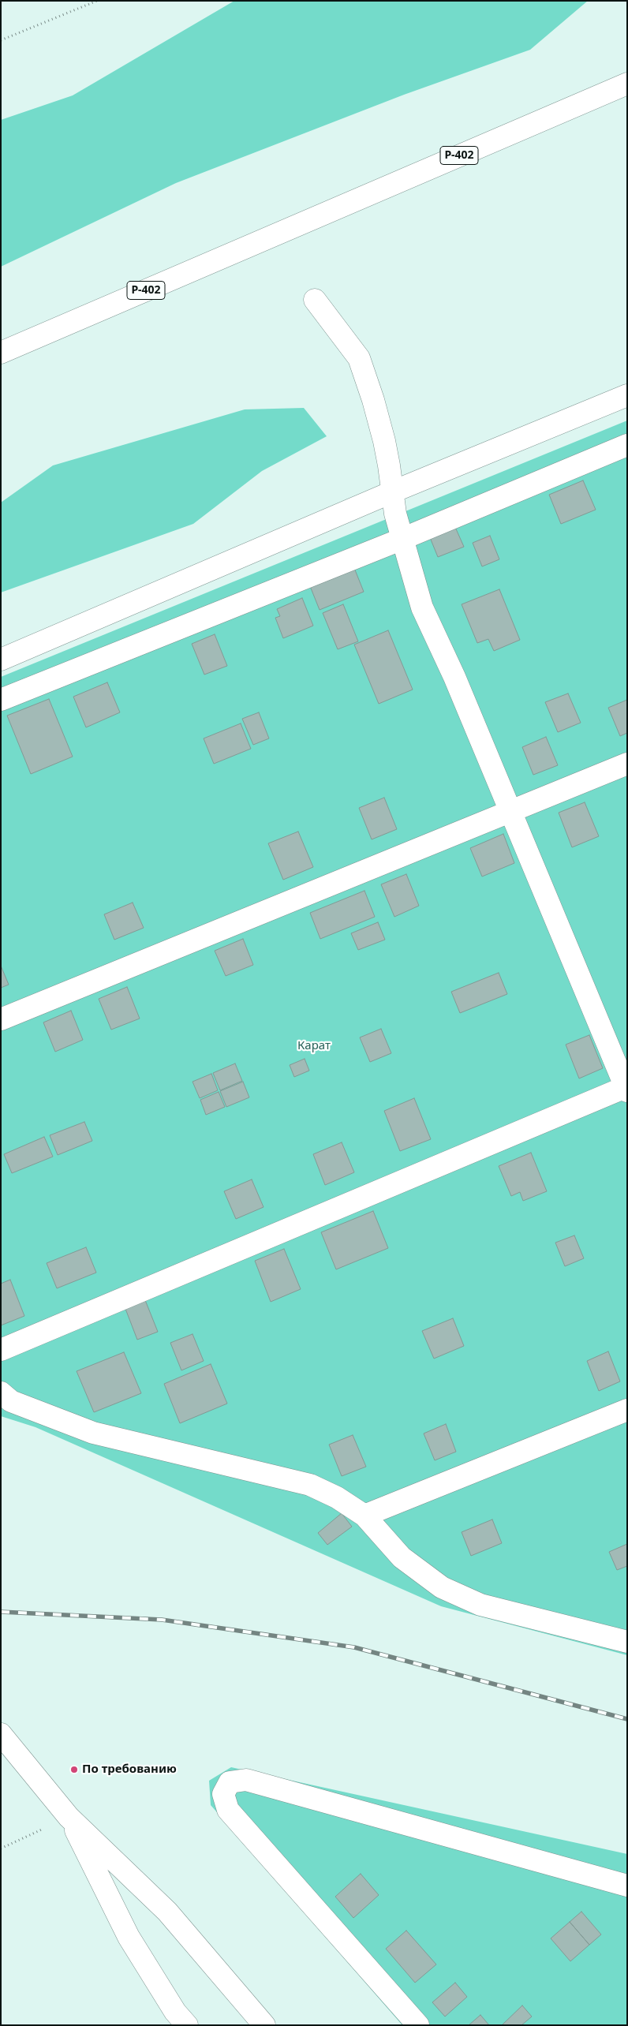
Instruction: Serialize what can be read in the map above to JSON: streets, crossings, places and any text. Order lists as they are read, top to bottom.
{
  "streets": {
    "main road": ["Р-402"]
  },
  "parks": ["Карат"],
  "places": ["По требованию"]
}
